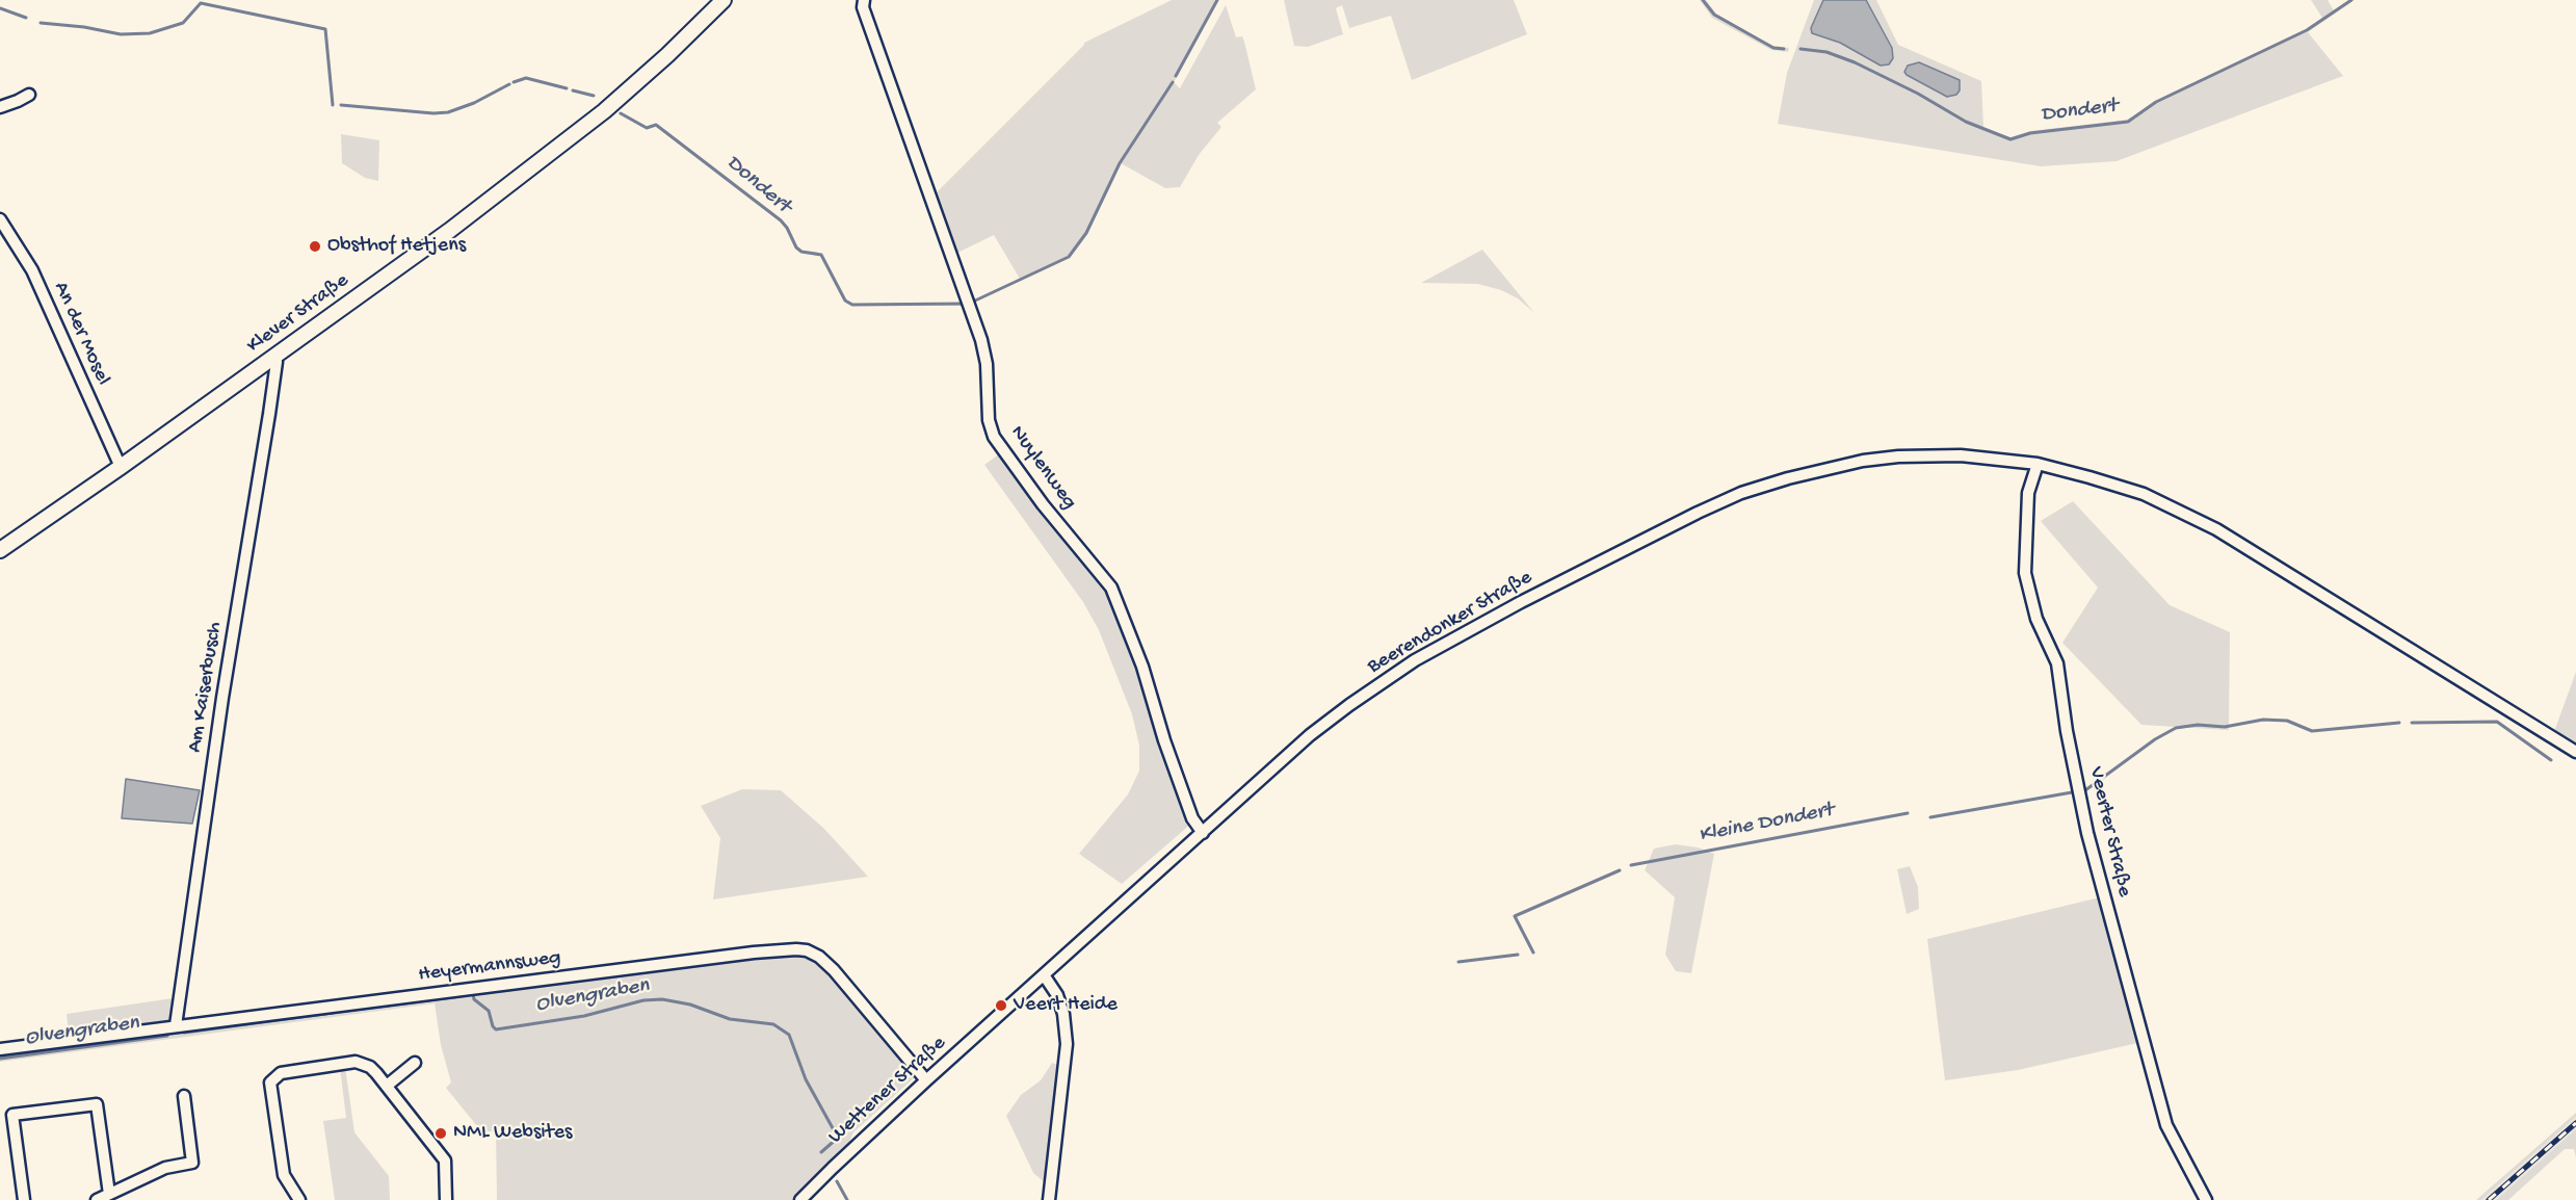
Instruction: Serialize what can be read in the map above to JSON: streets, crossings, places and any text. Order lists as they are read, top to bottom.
{
  "streets": {
    "main road": ["Klever Straße"],
    "street": [
      "An der Mosel",
      "Nuylenweg",
      "Beerendonker Straße",
      "Am Kaiserbusch",
      "Veerter Straße",
      "Heyermannsweg",
      "Wettener Straße"
    ]
  },
  "crossings": [
    ["Klever Straße", "An der Mosel"],
    ["Klever Straße", "Am Kaiserbusch"],
    ["Nuylenweg", "Beerendonker Straße"],
    ["Beerendonker Straße", "Veerter Straße"],
    ["Beerendonker Straße", "Wettener Straße"],
    ["Am Kaiserbusch", "Heyermannsweg"],
    ["Heyermannsweg", "Wettener Straße"]
  ],
  "water": ["Dondert", "Kleine Dondert", "Olvengraben"],
  "places": ["Obsthof Hetjens", "Veert Heide", "NML Websites"]
}
